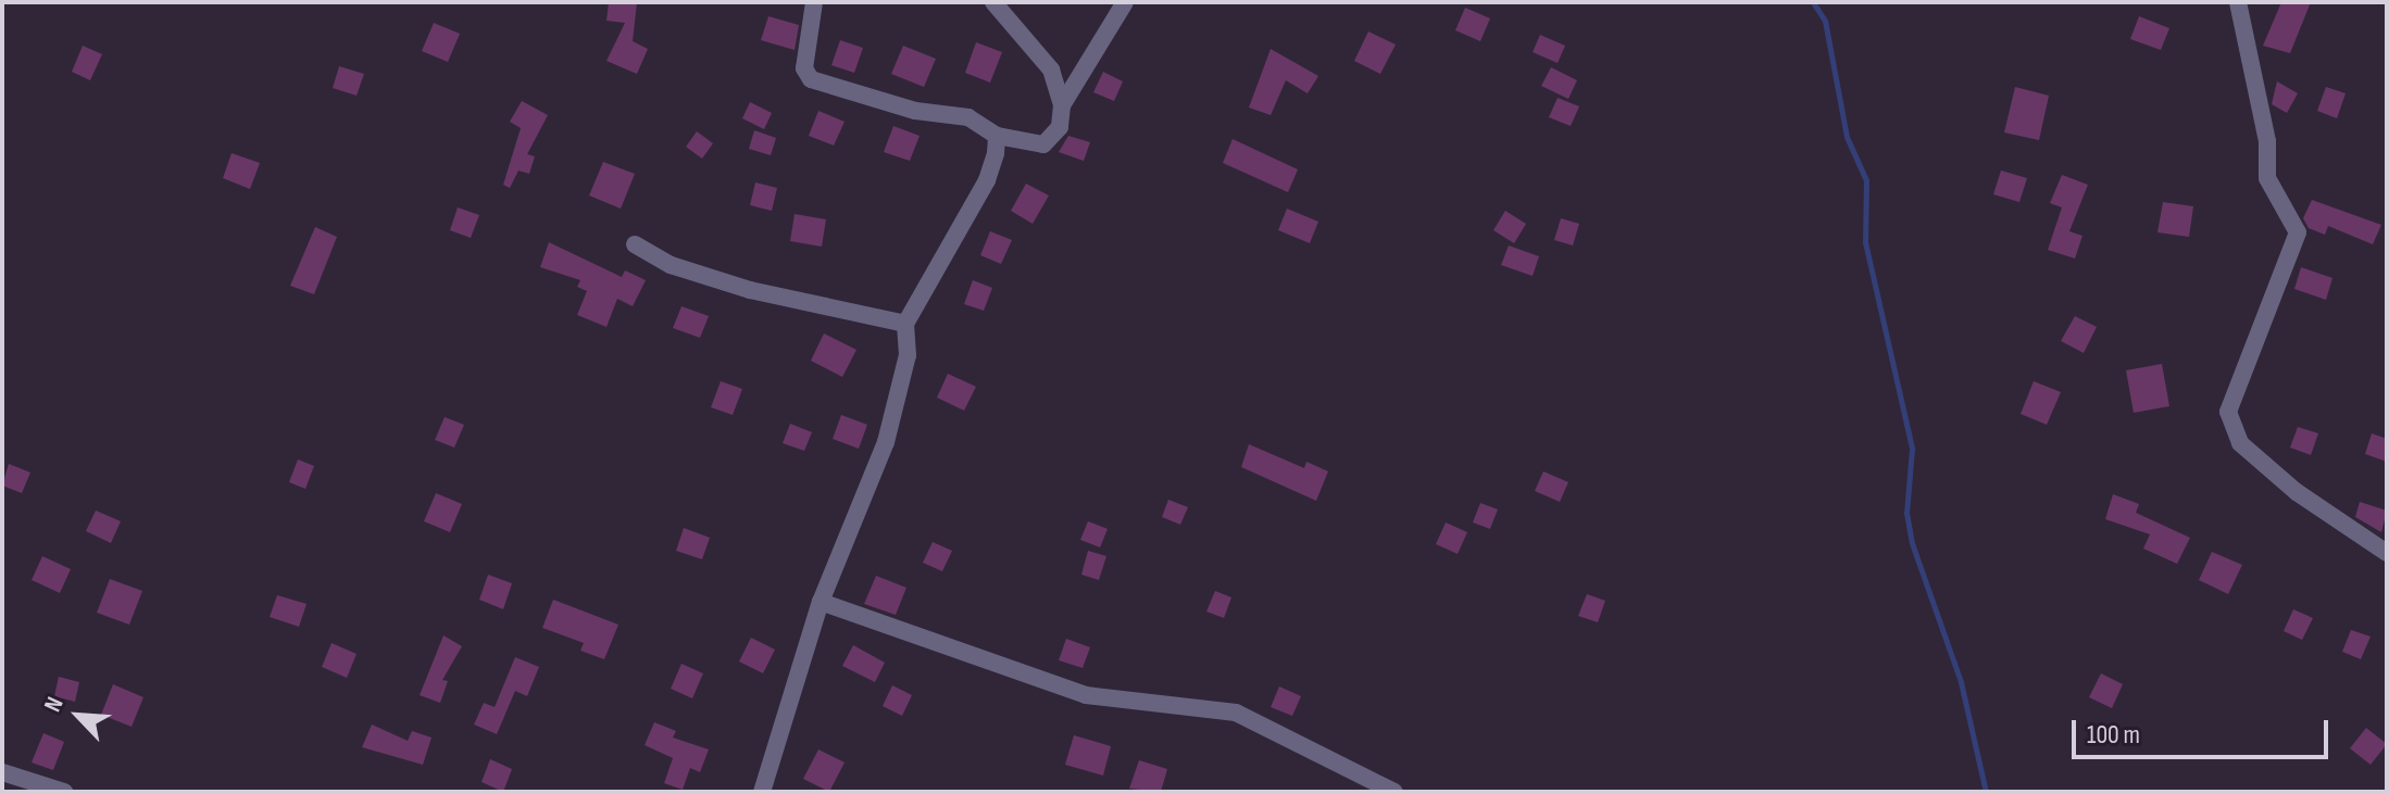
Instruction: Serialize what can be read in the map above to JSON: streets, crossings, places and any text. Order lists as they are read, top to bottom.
{
  "scale_bar": "100 m",
  "north": "top left"
}
